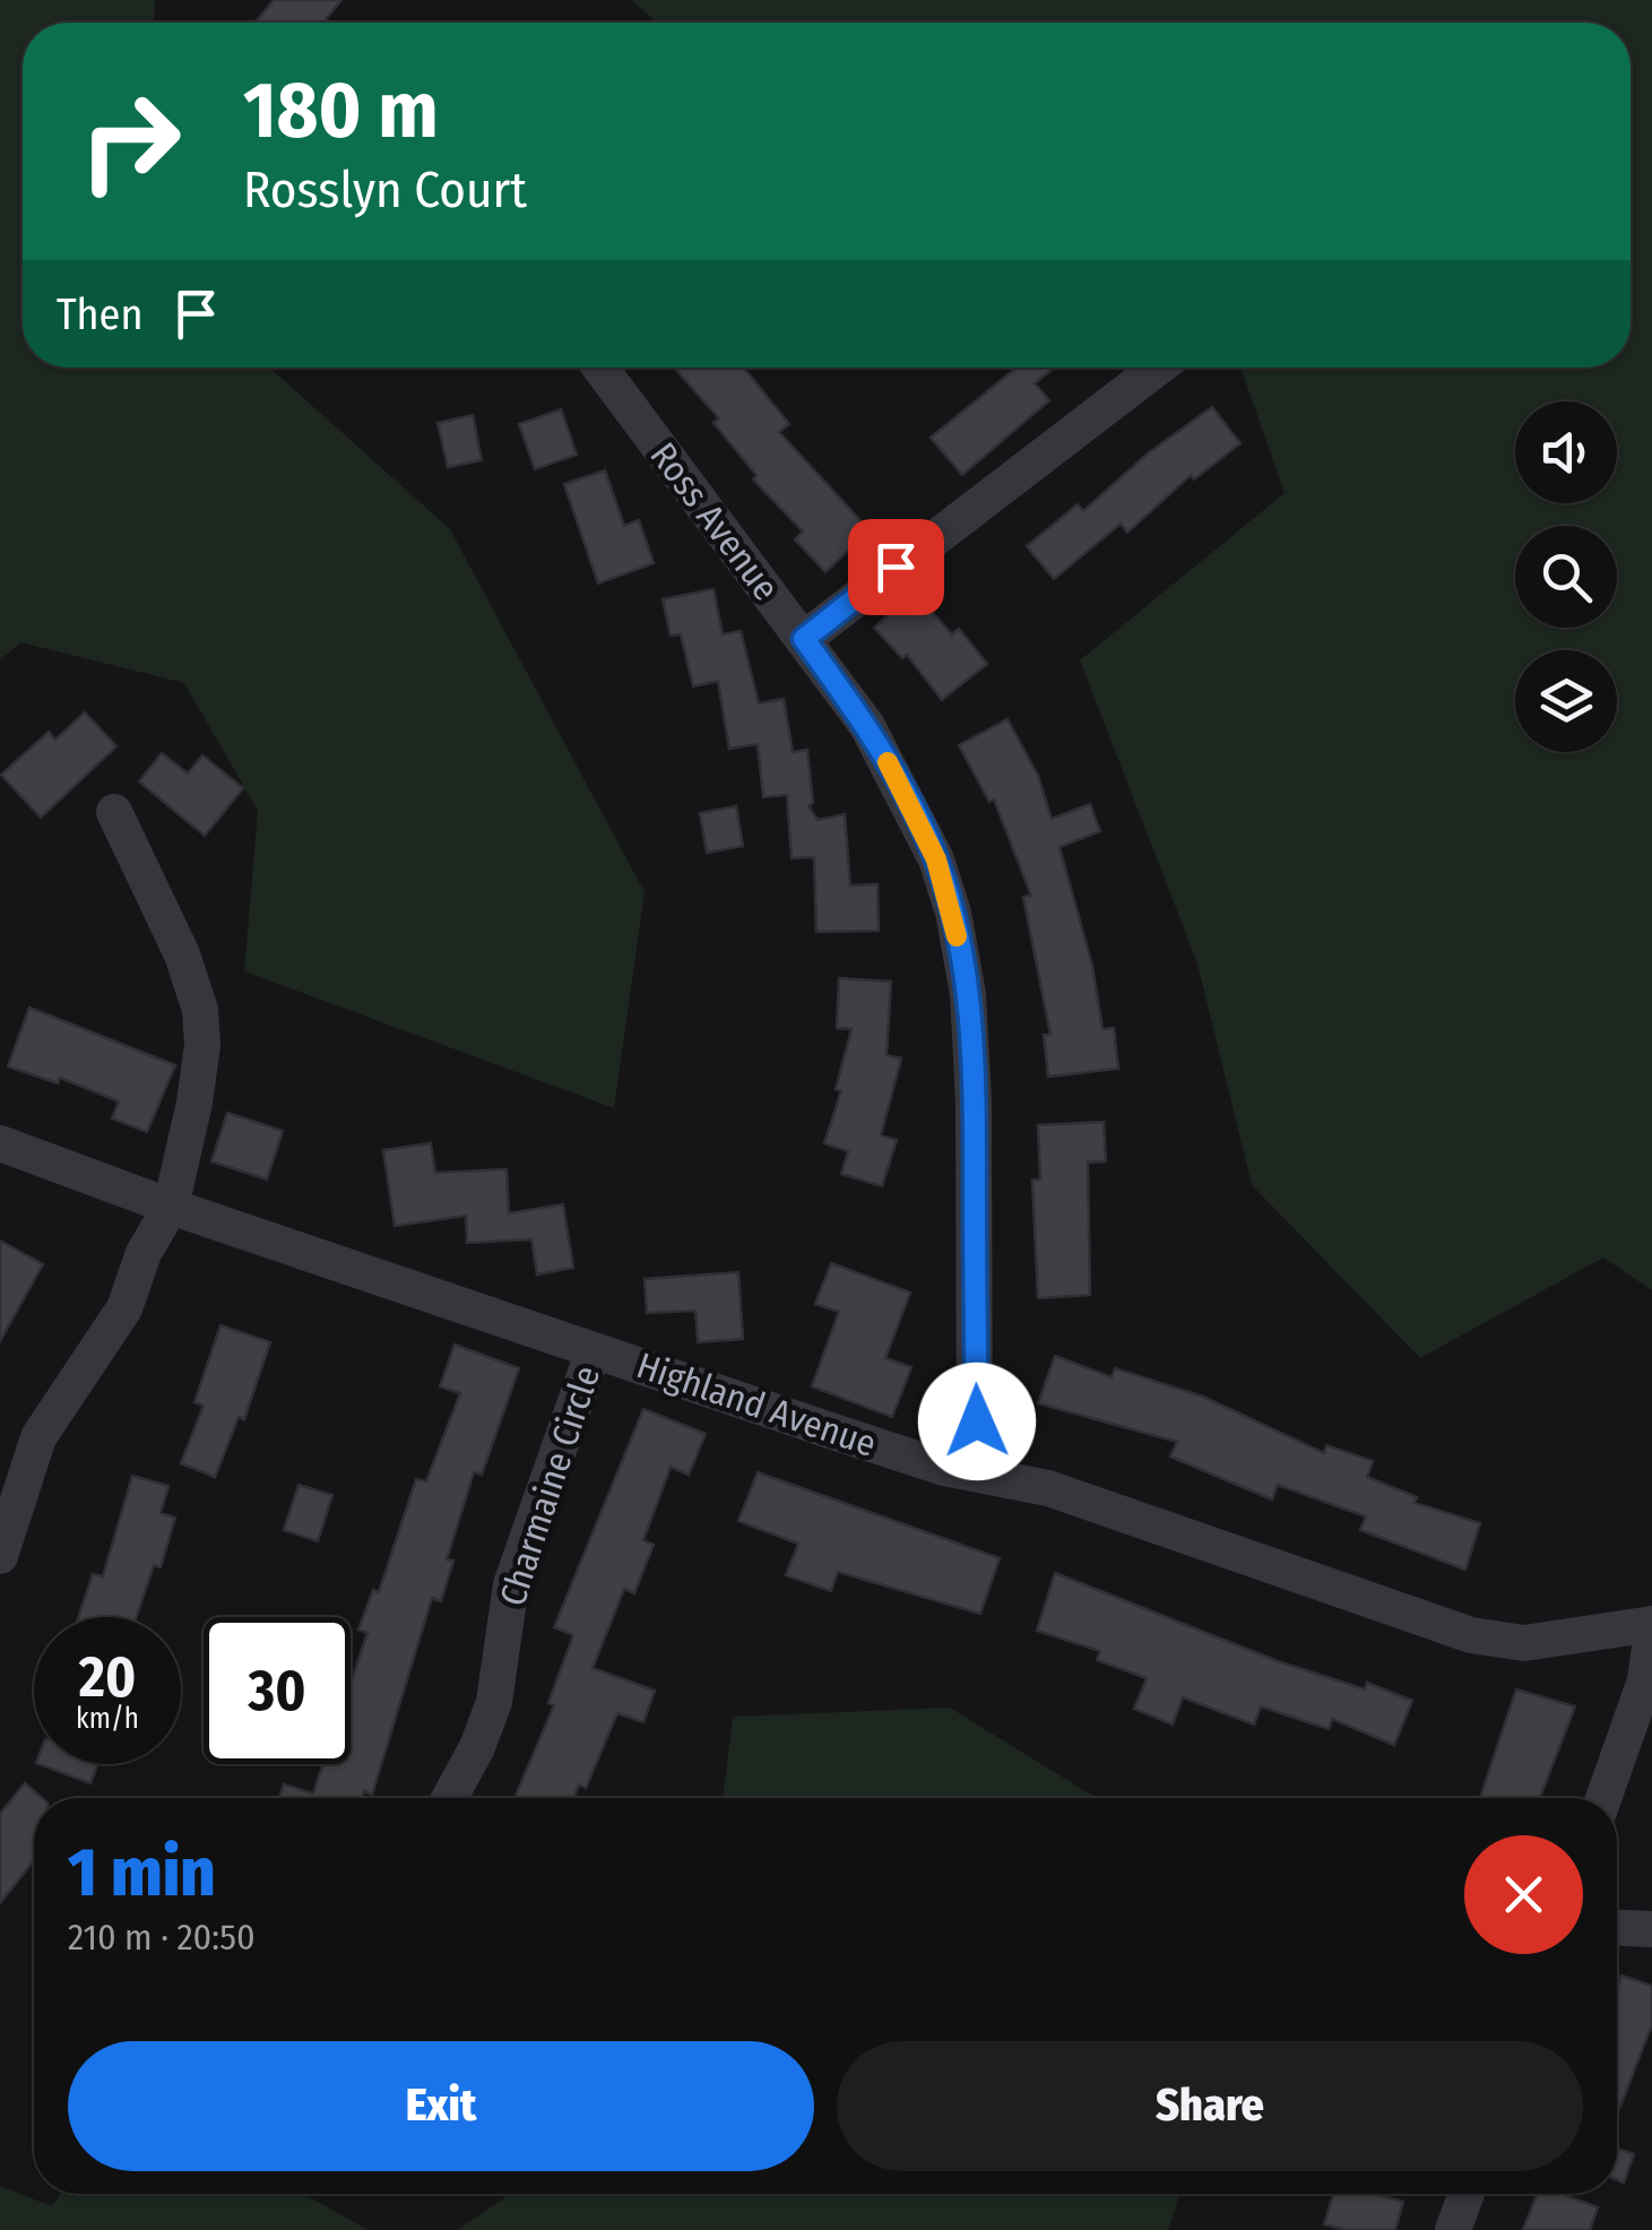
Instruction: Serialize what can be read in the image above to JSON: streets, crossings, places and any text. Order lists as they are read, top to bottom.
{
  "streets": {
    "street": ["Ross Avenue", "Highland Avenue", "Charmaine Circle"]
  },
  "crossings": [
    ["Ross Avenue", "Highland Avenue"],
    ["Highland Avenue", "Charmaine Circle"]
  ],
  "page": {
    "turn": ["180 m", "Rosslyn Court"],
    "then": "Then",
    "speed": "20 km/h",
    "limit": "30",
    "heading": ["1 min", "210 m · 20:50"],
    "buttons": ["Exit", "Share"]
  }
}
